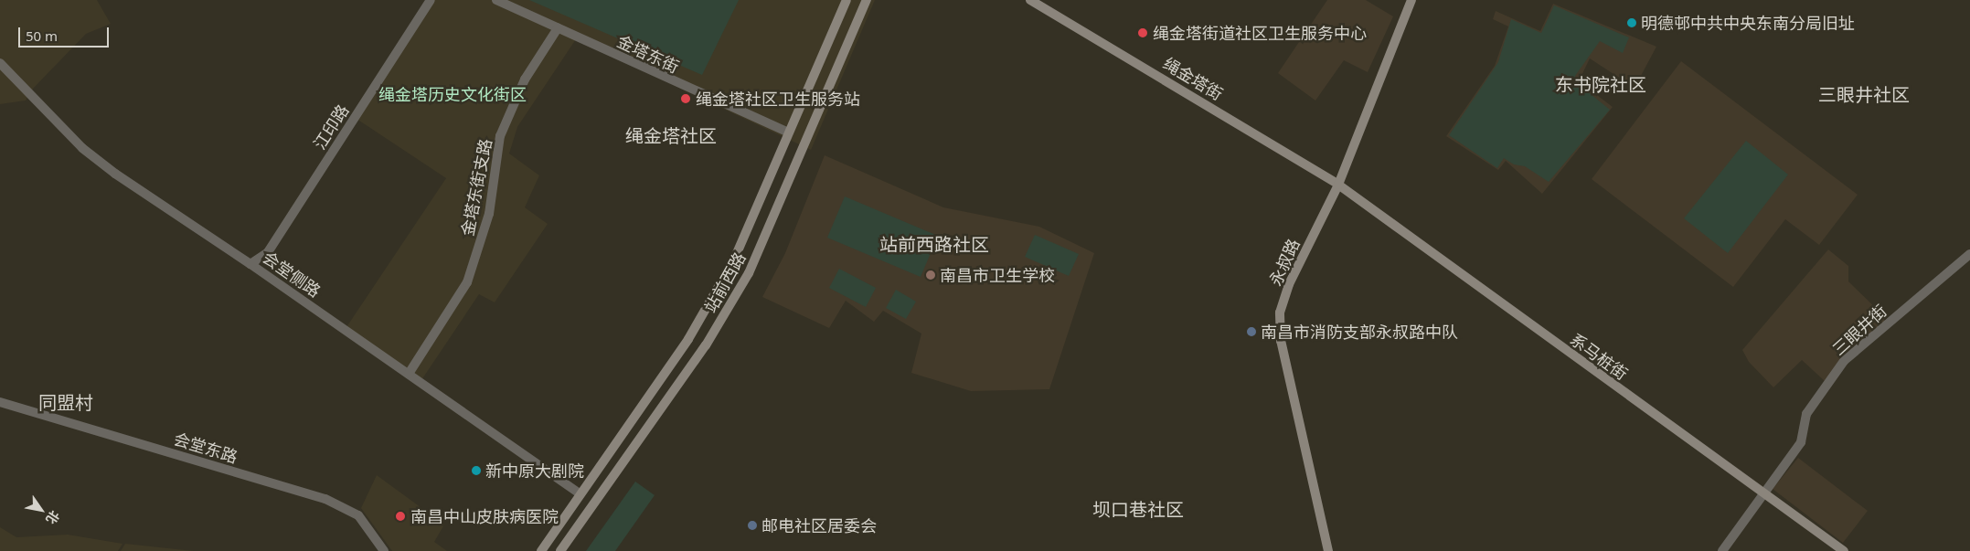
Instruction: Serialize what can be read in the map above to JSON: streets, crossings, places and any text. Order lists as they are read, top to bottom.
{
  "streets": {
    "main road": [
      "绳金塔街",
      "永叔路",
      "站前西路",
      "系马桩街"
    ],
    "street": [
      "金塔东街",
      "江印路",
      "金塔东街支路",
      "会堂侧路",
      "三眼井街",
      "会堂东路"
    ]
  },
  "crossings": [
    ["金塔东街", "金塔东街支路"],
    ["金塔东街", "站前西路"],
    ["绳金塔街", "永叔路"],
    ["绳金塔街", "系马桩街"],
    ["江印路", "会堂侧路"],
    ["金塔东街支路", "会堂侧路"],
    ["永叔路", "系马桩街"],
    ["会堂侧路", "站前西路"],
    ["三眼井街", "系马桩街"]
  ],
  "districts": [
    "东书院社区",
    "三眼井社区",
    "绳金塔社区",
    "站前西路社区",
    "同盟村",
    "坝口巷社区"
  ],
  "parks": ["绳金塔历史文化街区"],
  "places": [
    "明德邨中共中央东南分局旧址",
    "绳金塔街道社区卫生服务中心",
    "绳金塔社区卫生服务站",
    "南昌市卫生学校",
    "南昌市消防支部永叔路中队",
    "新中原大剧院",
    "南昌中山皮肤病医院",
    "邮电社区居委会"
  ],
  "scale_bar": "50 m",
  "north": "bottom right"
}
